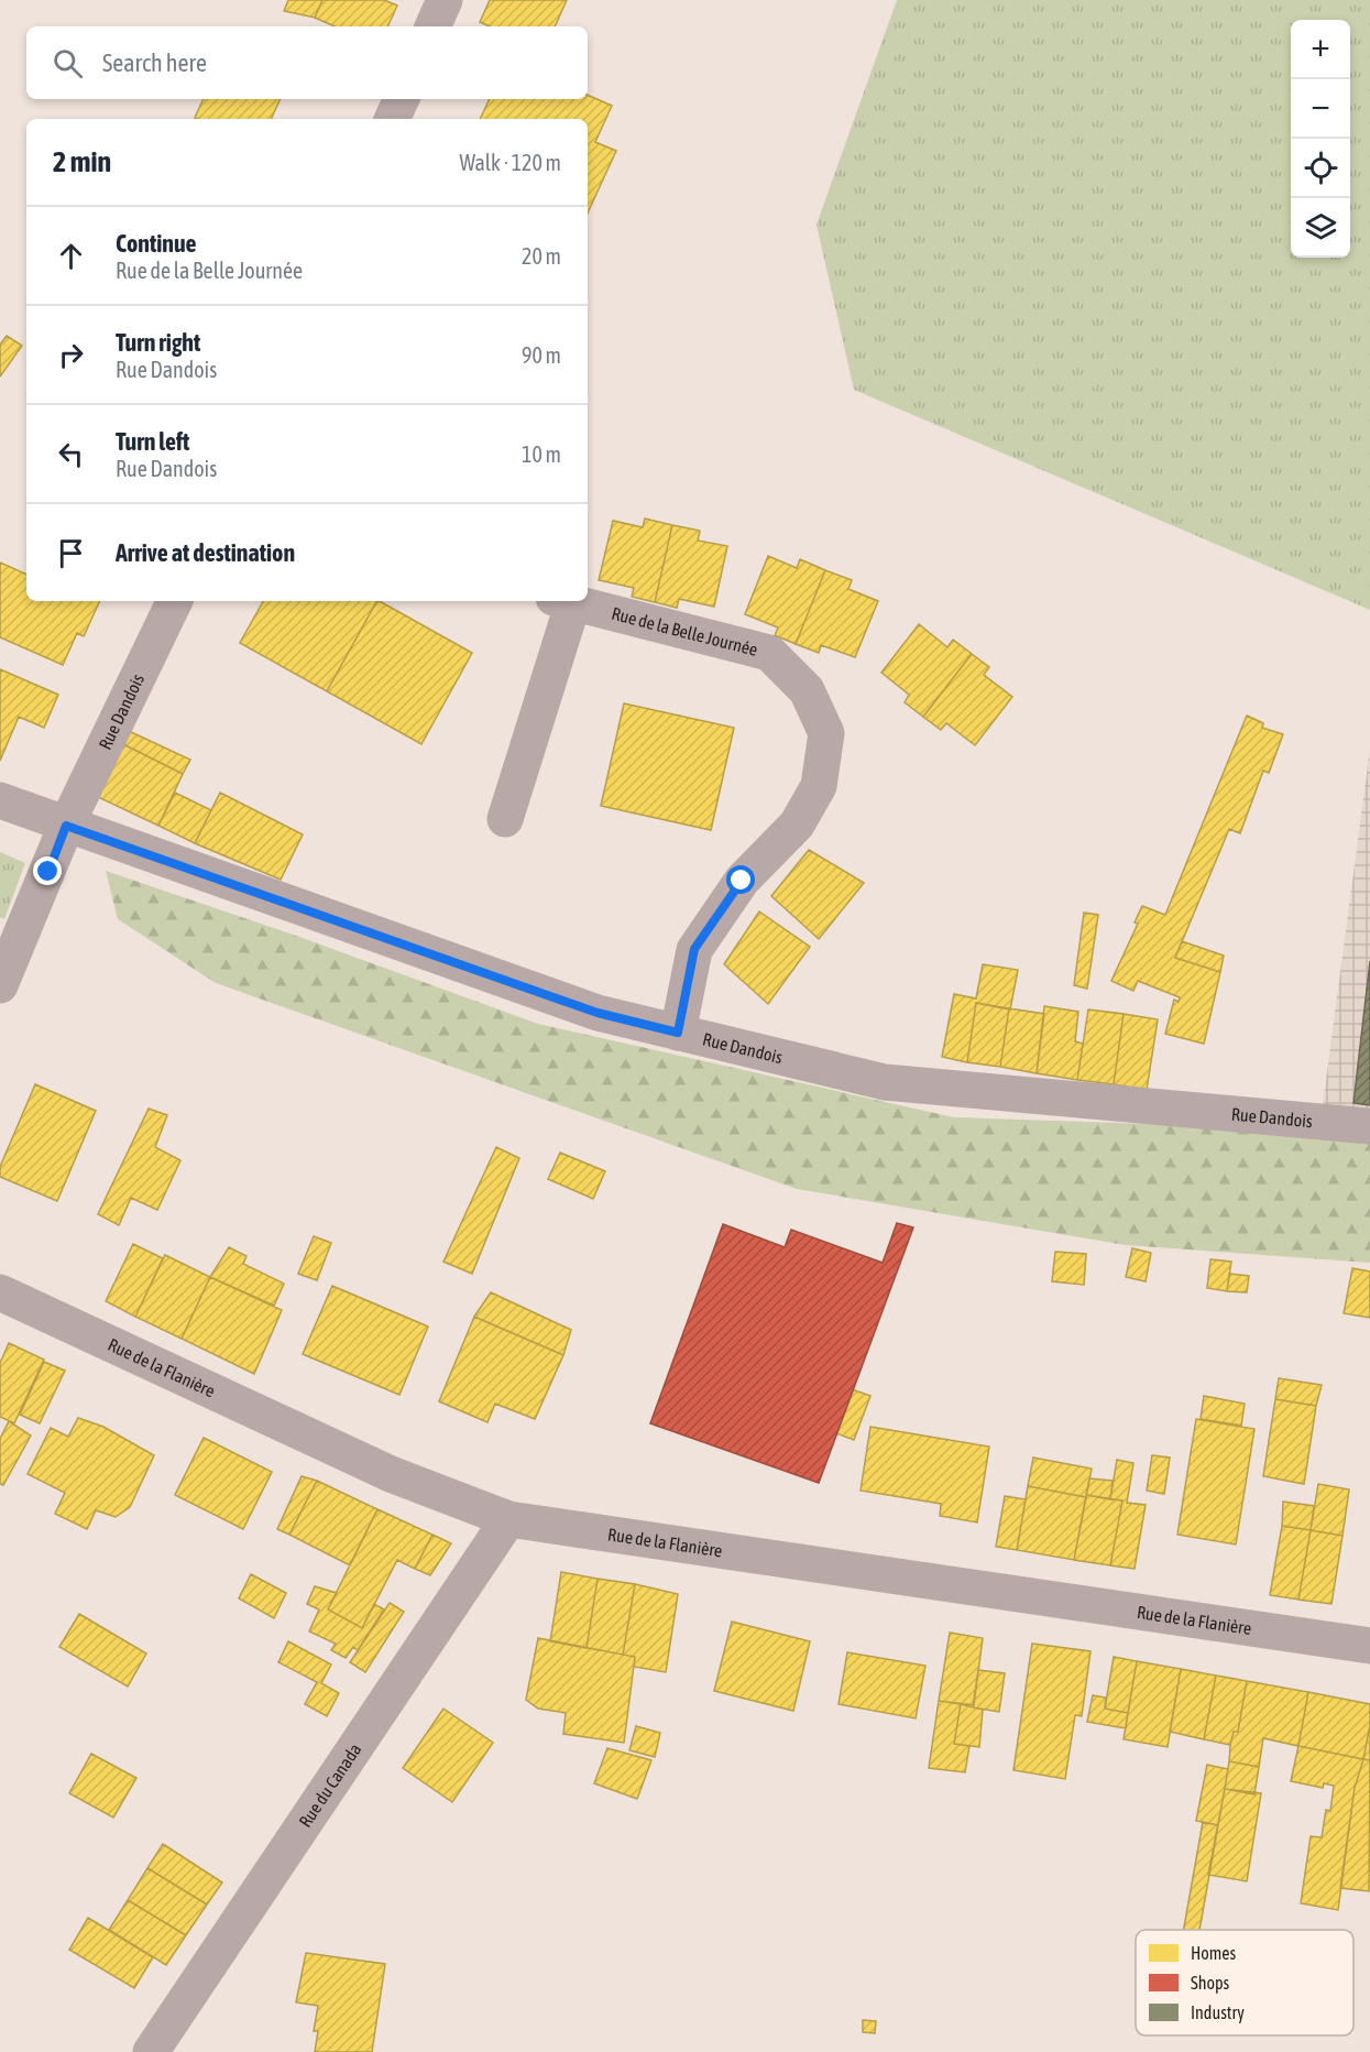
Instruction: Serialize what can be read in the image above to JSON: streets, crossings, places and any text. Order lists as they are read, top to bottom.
{
  "streets": {
    "street": [
      "Rue de la Belle Journée",
      "Rue Dandois",
      "Rue de la Flanière",
      "Rue du Canada"
    ]
  },
  "crossings": [
    ["Rue de la Belle Journée", "Rue Dandois"],
    ["Rue de la Flanière", "Rue du Canada"]
  ],
  "legend": ["Homes", "Shops", "Industry"],
  "page": {
    "map_buttons": ["+", "−"],
    "search": "Search here",
    "heading": ["2 min", "Walk · 120 m"],
    "list": [
      ["Continue", "Rue de la Belle Journée", "20 m"],
      ["Turn right", "Rue Dandois", "90 m"],
      ["Turn left", "Rue Dandois", "10 m"],
      "Arrive at destination"
    ]
  }
}
